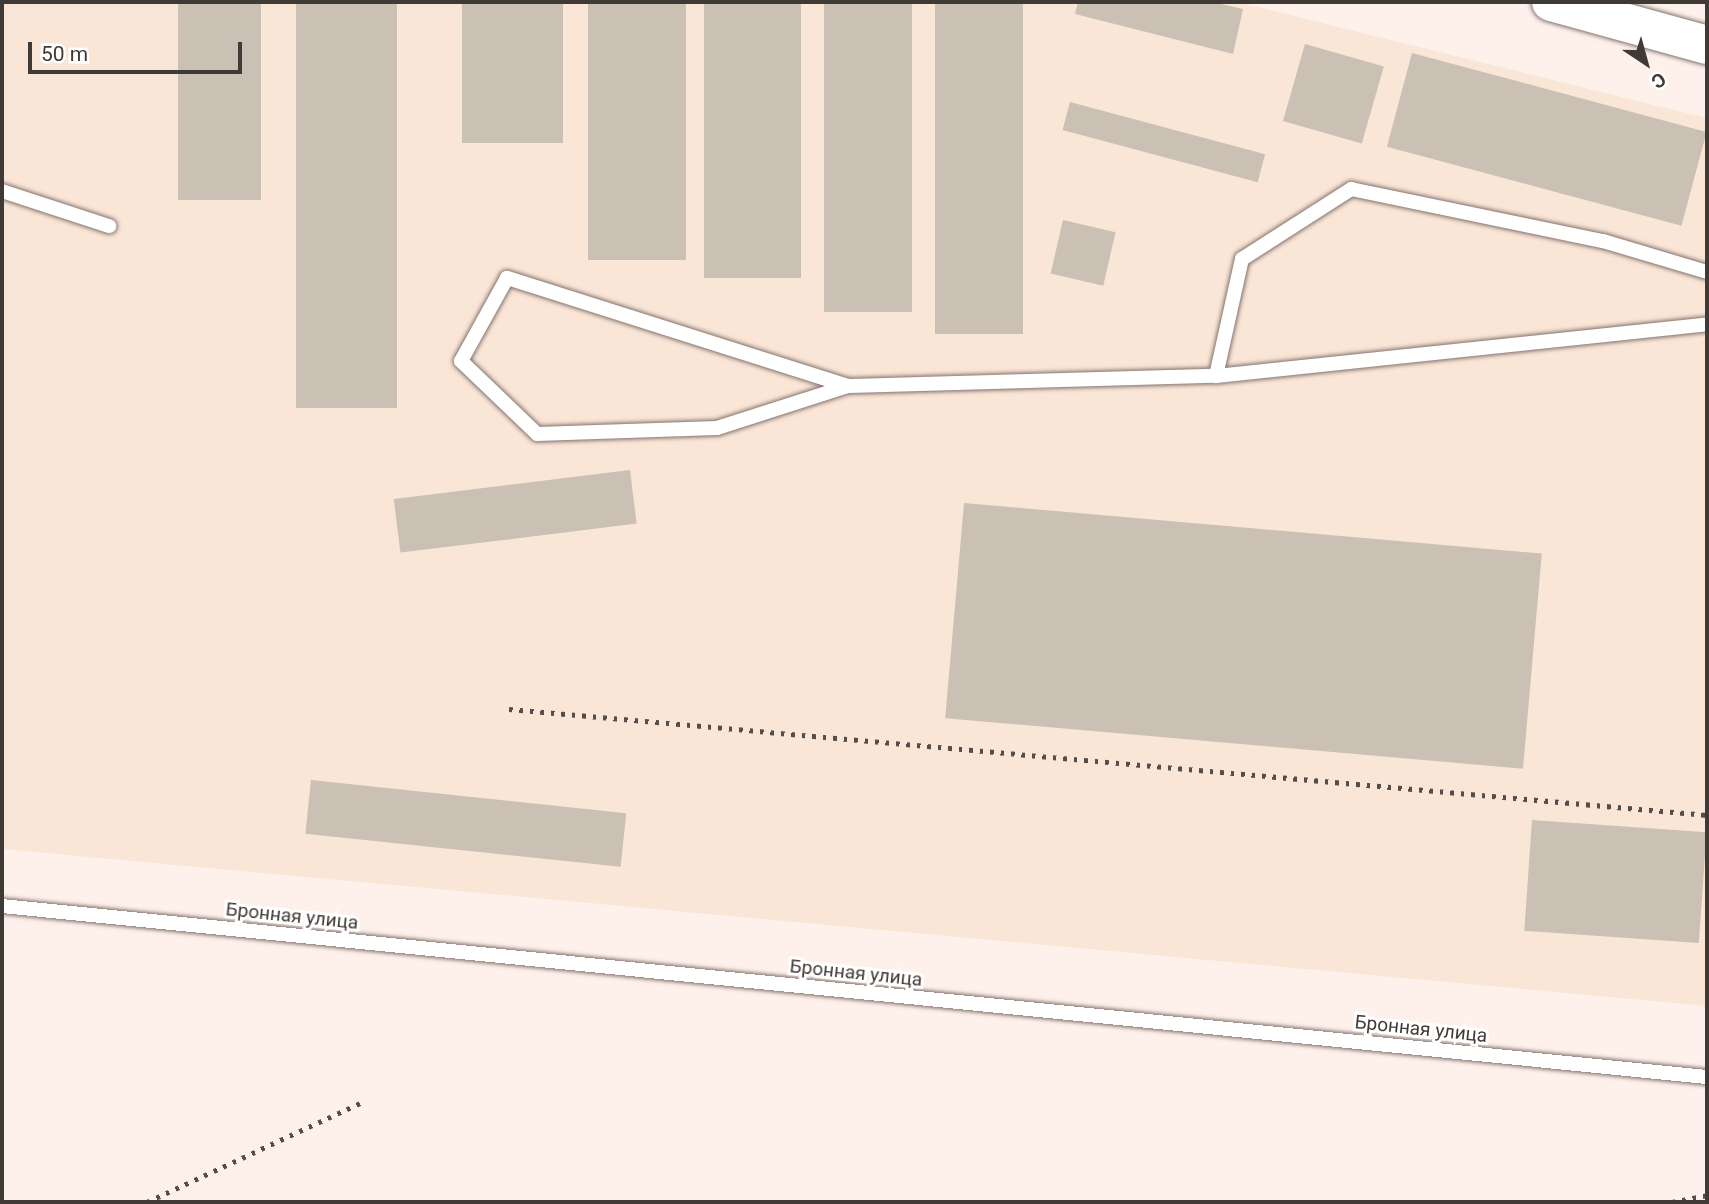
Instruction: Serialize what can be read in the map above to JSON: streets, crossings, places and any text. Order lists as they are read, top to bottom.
{
  "streets": {
    "lane": ["Бронная улица"]
  },
  "scale_bar": "50 m",
  "north": "bottom right"
}
